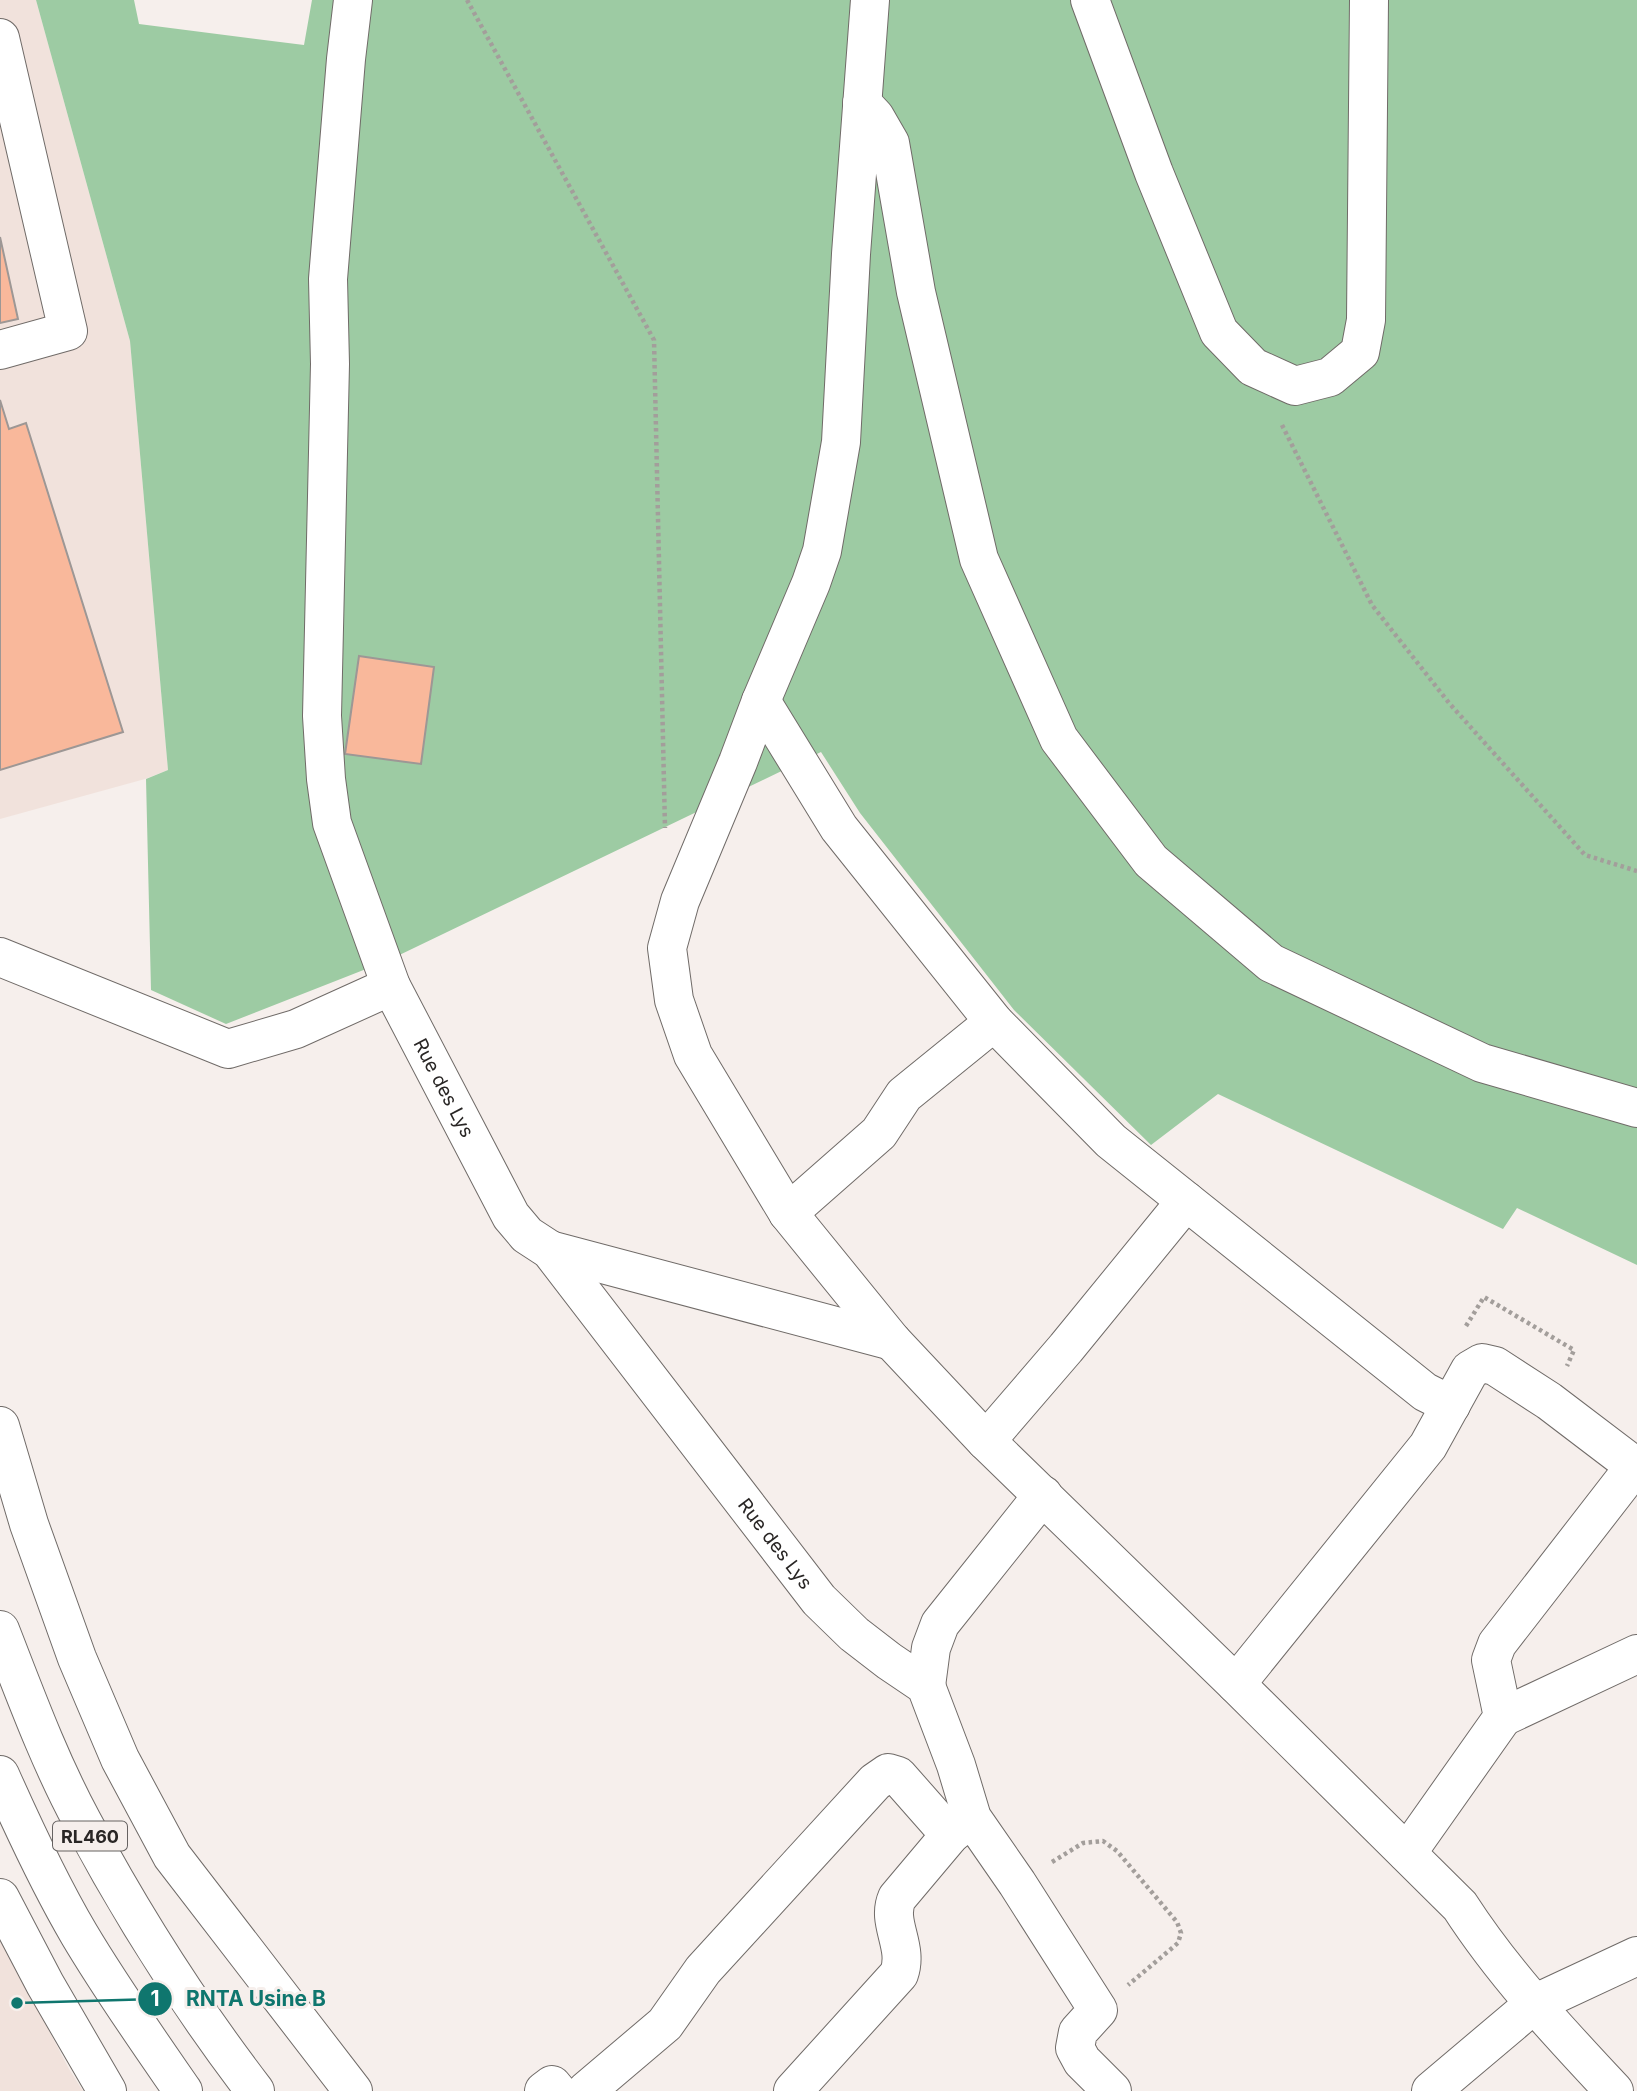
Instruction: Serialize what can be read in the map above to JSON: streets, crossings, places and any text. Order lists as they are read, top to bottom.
{
  "streets": {
    "street": ["Rue des Lys", "RL460"]
  },
  "places": ["RNTA Usine B"]
}
